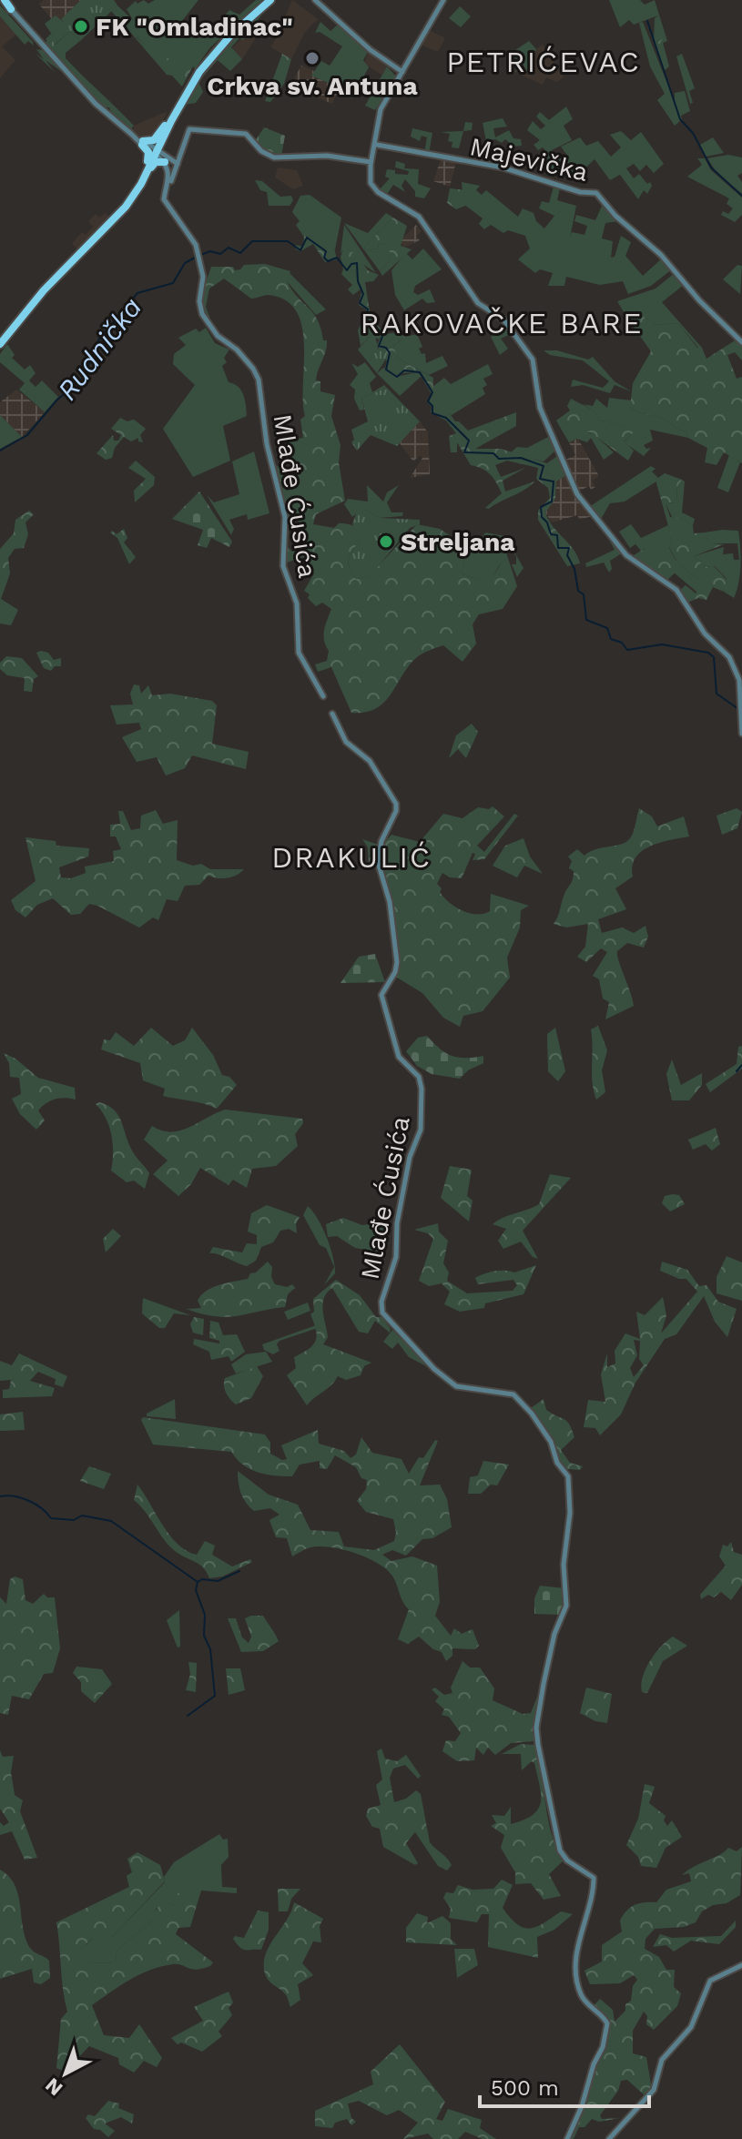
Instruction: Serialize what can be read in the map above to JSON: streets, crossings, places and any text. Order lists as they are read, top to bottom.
{
  "streets": {
    "street": ["Majevička", "Mlađe Ćusića"]
  },
  "districts": ["PETRIĆEVAC", "RAKOVAČKE BARE", "DRAKULIĆ"],
  "water": ["Rudnička"],
  "places": ["FK \"Omladinac\"", "Crkva sv. Antuna", "Streljana"],
  "scale_bar": "500 m",
  "north": "bottom left"
}
